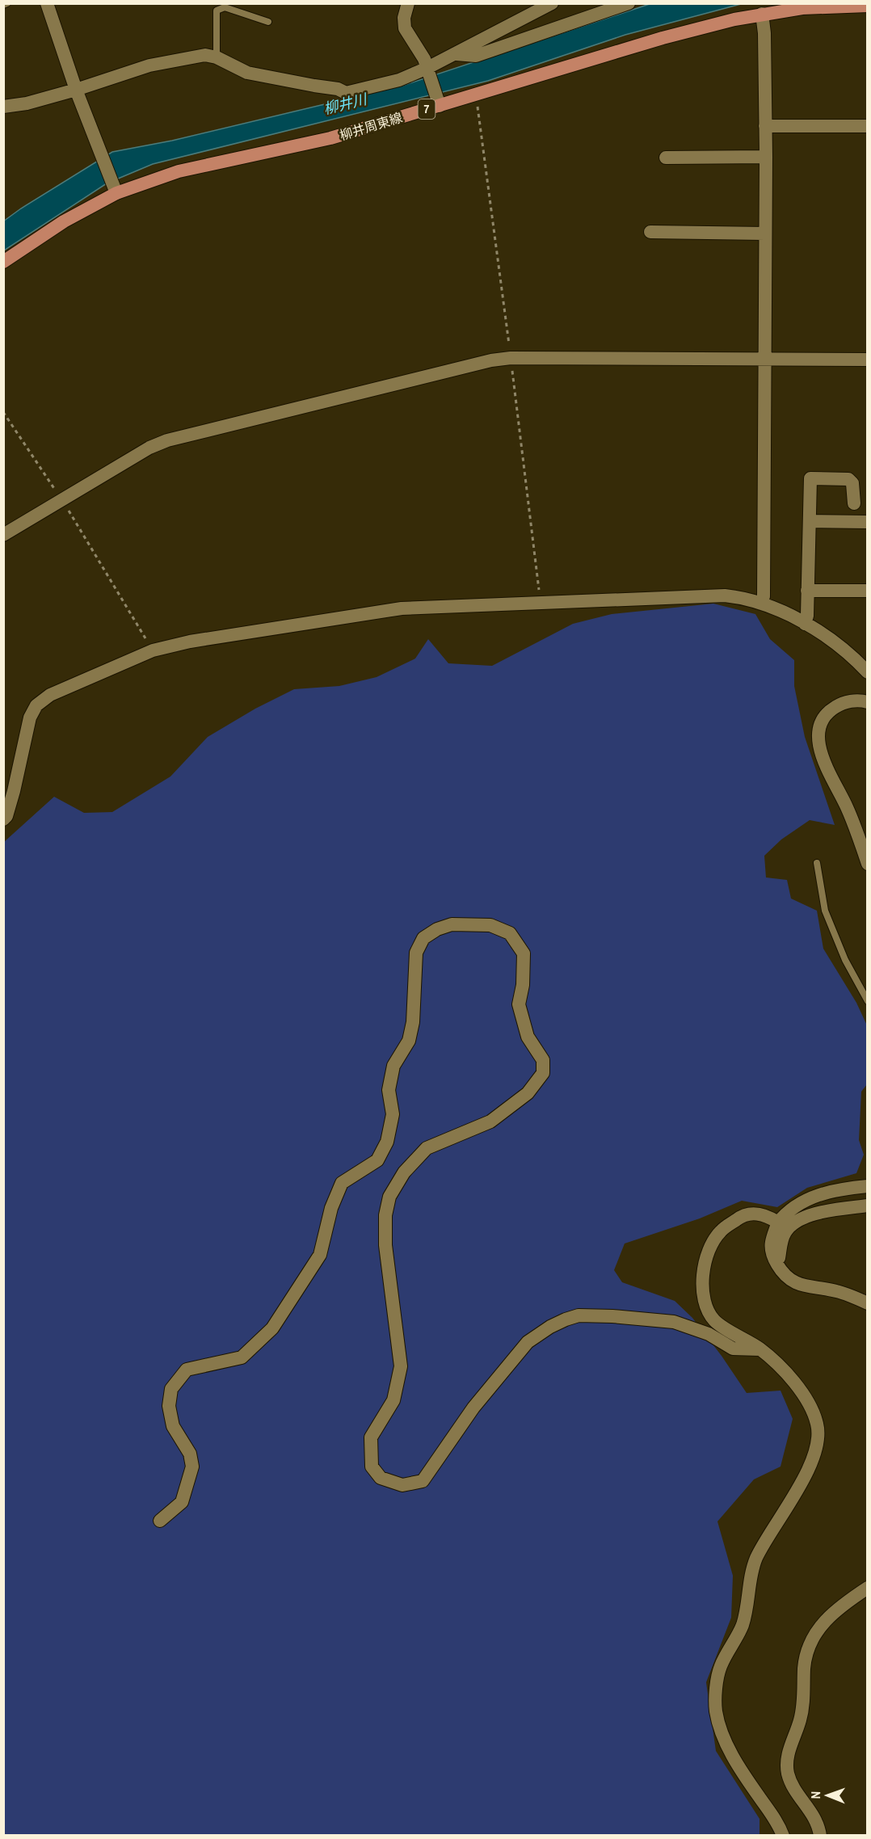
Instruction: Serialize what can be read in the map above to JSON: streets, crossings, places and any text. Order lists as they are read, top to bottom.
{
  "streets": {
    "main road": ["7", "柳井周東線"]
  },
  "water": ["柳井川"],
  "north": "left"
}
